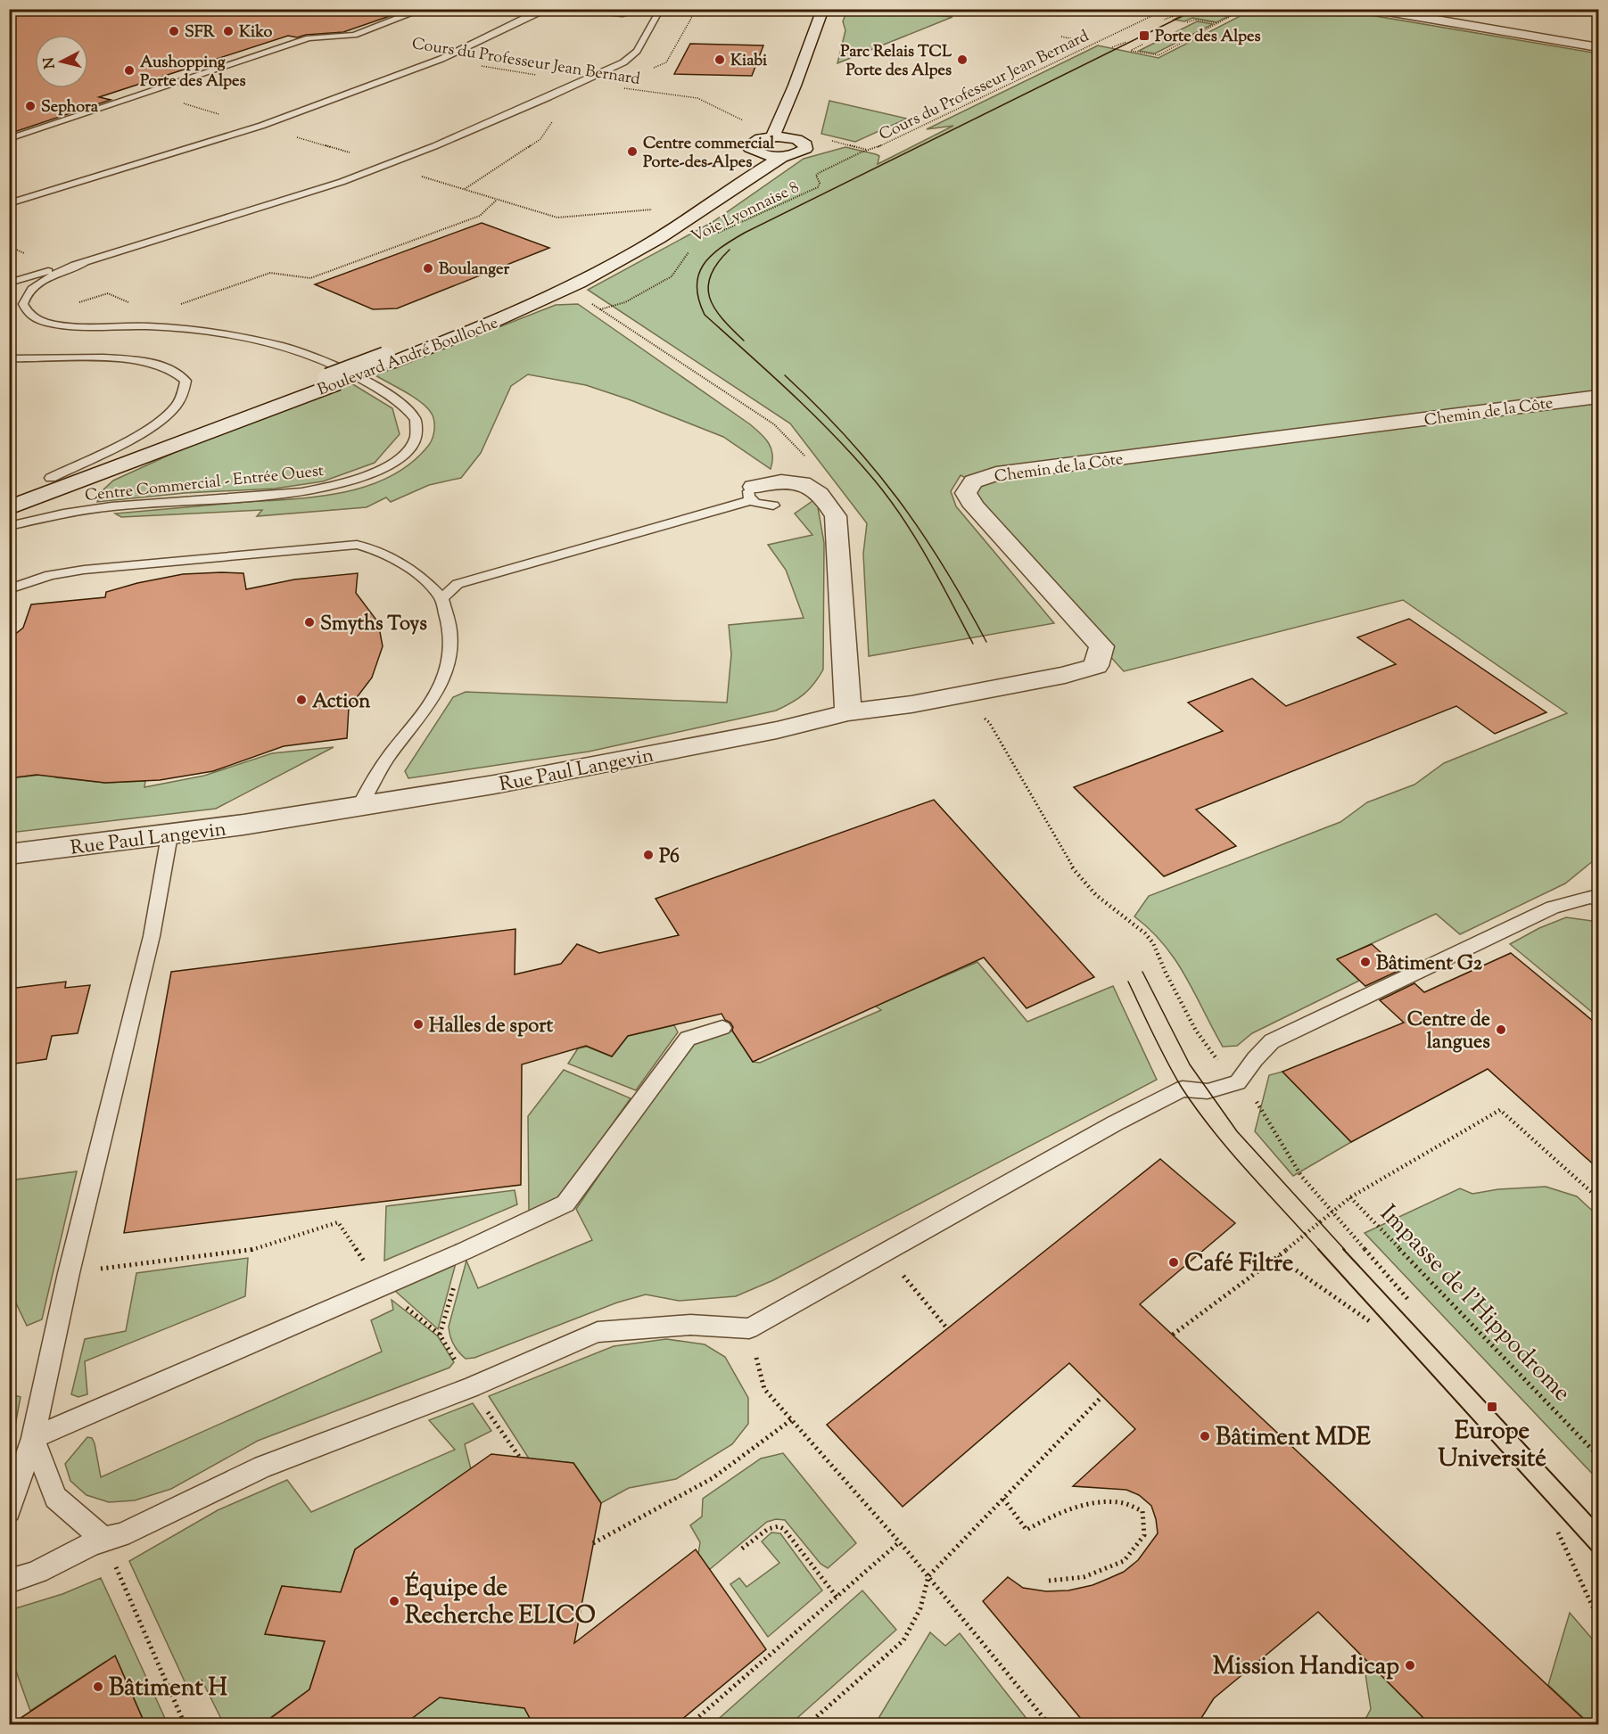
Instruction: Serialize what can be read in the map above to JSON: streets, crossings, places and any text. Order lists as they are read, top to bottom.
{
  "streets": {
    "main road": ["Boulevard André Boulloche", "Chemin de la Côte", "Rue Paul Langevin"],
    "lane": ["Centre Commercial - Entrée Ouest"],
    "path": ["Cours du Professeur Jean Bernard", "Voie Lyonnaise 8", "Impasse de l'Hippodrome"]
  },
  "crossings": [
    ["Cours du Professeur Jean Bernard", "Voie Lyonnaise 8"],
    ["Chemin de la Côte", "Rue Paul Langevin"]
  ],
  "places": {
    "other": [
      "SFR",
      "Kiko",
      "Kiabi",
      "Parc Relais TCL Porte des Alpes",
      "Aushopping Porte des Alpes",
      "Sephora",
      "Centre commercial Porte-des-Alpes",
      "Boulanger",
      "Smyths Toys",
      "Action",
      "P6",
      "Bâtiment G2",
      "Halles de sport",
      "Centre de langues",
      "Café Filtre",
      "Bâtiment MDE",
      "Équipe de Recherche ELICO",
      "Mission Handicap",
      "Bâtiment H"
    ],
    "transit": ["Porte des Alpes", "Europe Université"]
  },
  "north": "left"
}
